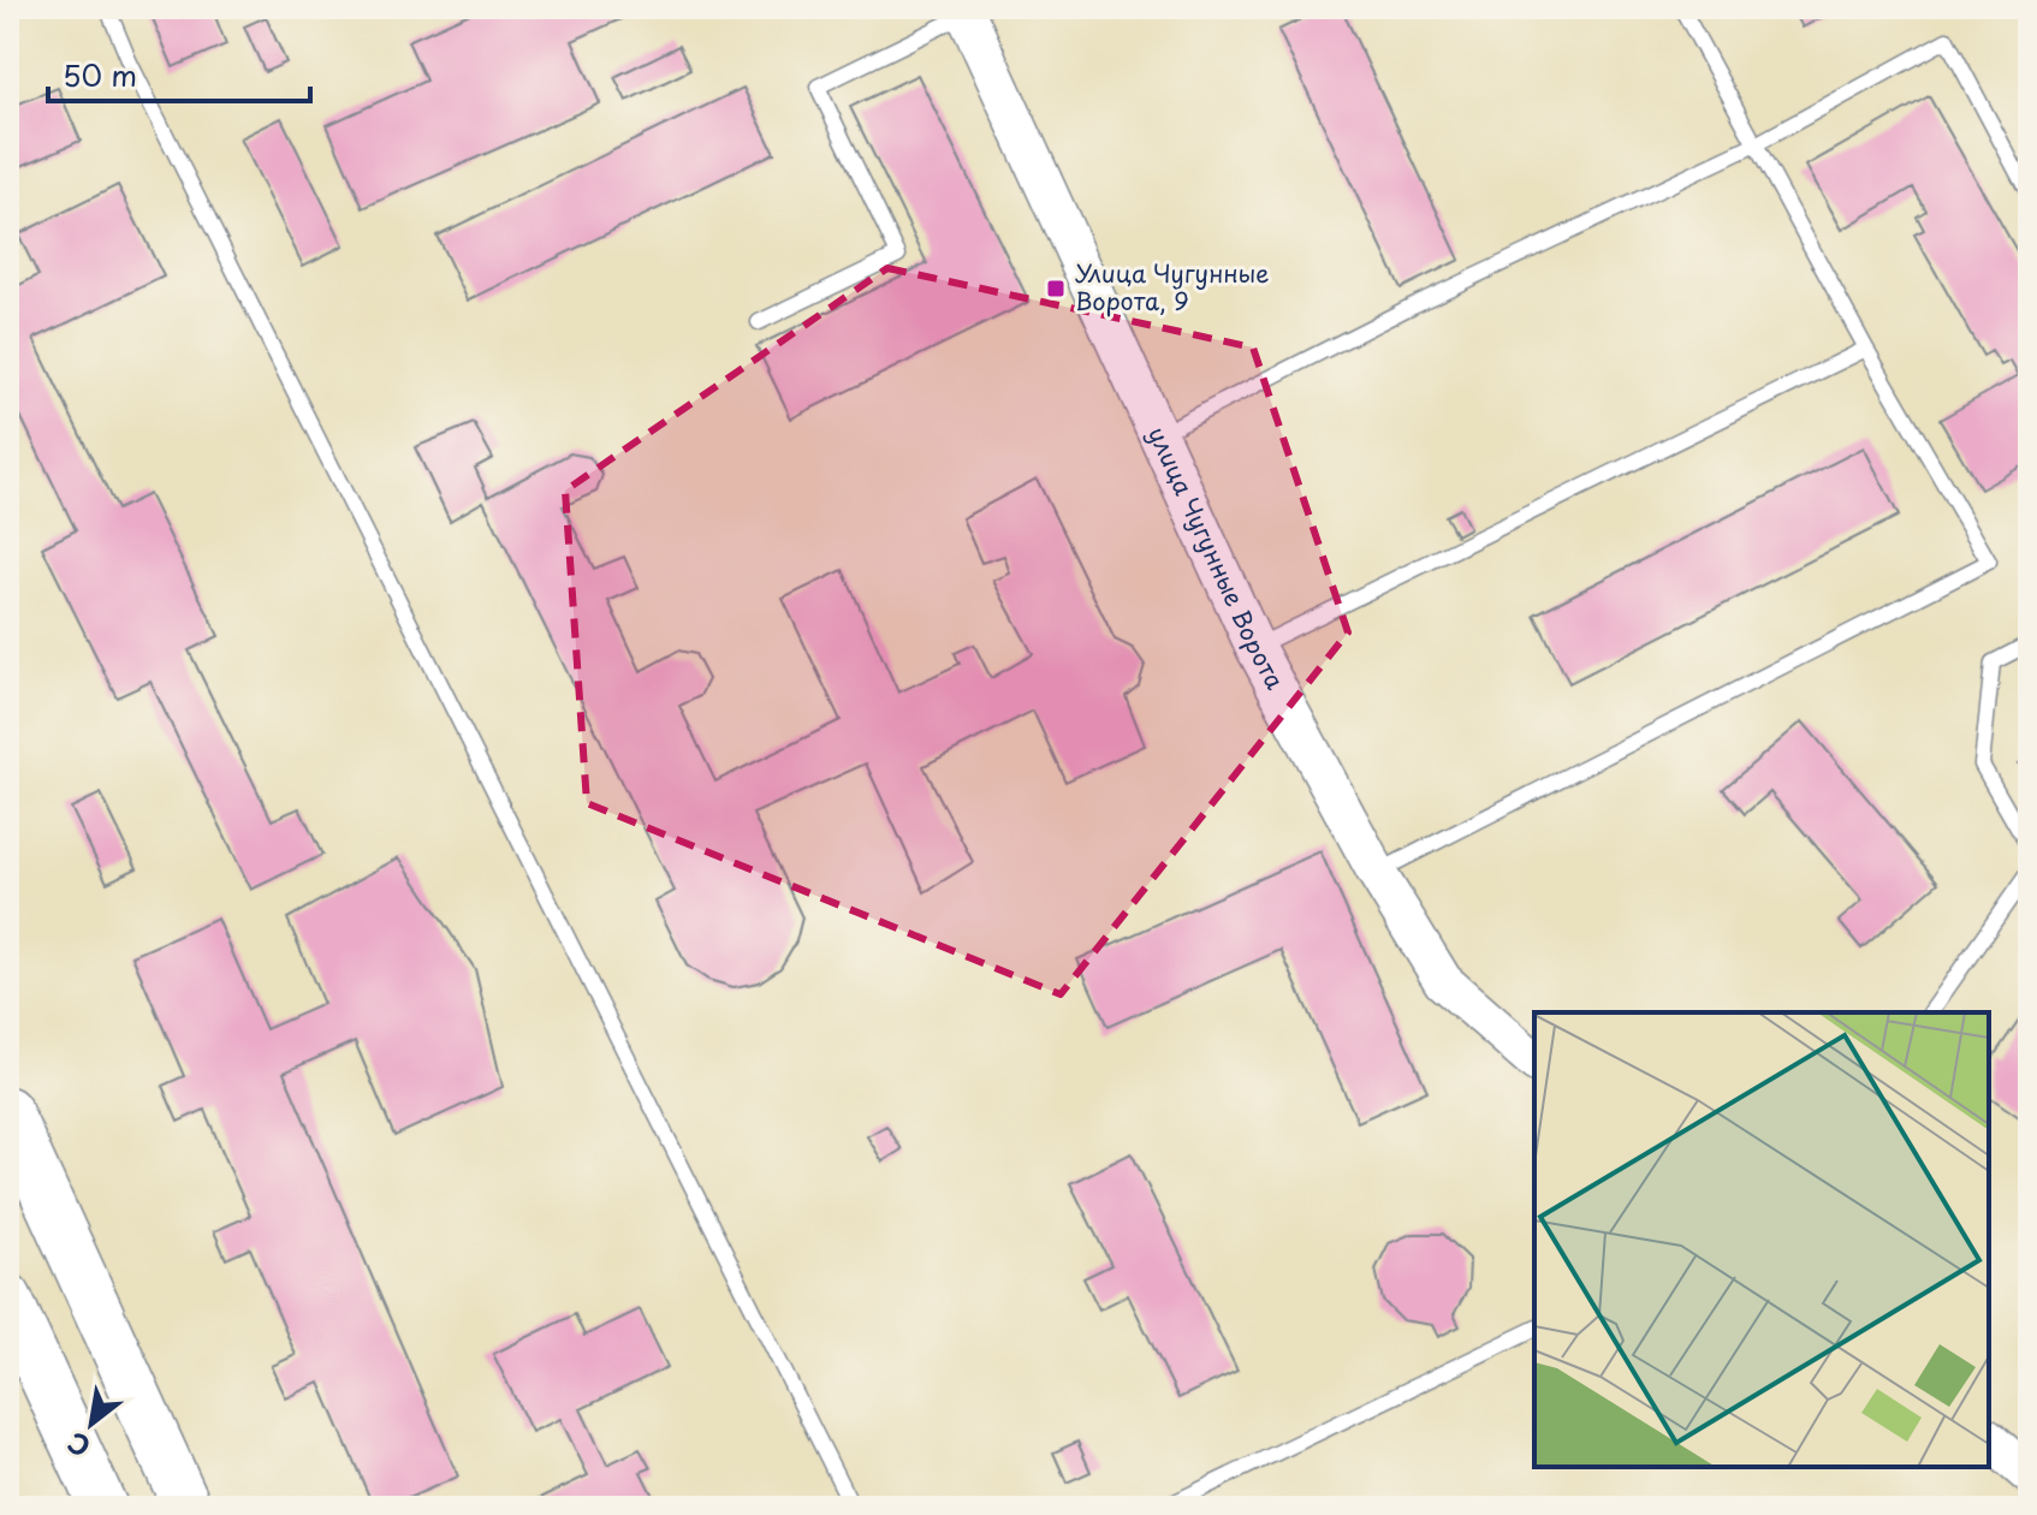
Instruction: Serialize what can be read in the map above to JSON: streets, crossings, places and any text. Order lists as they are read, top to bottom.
{
  "streets": {
    "street": ["улица Чугунные Ворота"]
  },
  "places": {
    "transit": ["Улица Чугунные Ворота, 9"]
  },
  "scale_bar": "50 m",
  "north": "bottom left"
}
